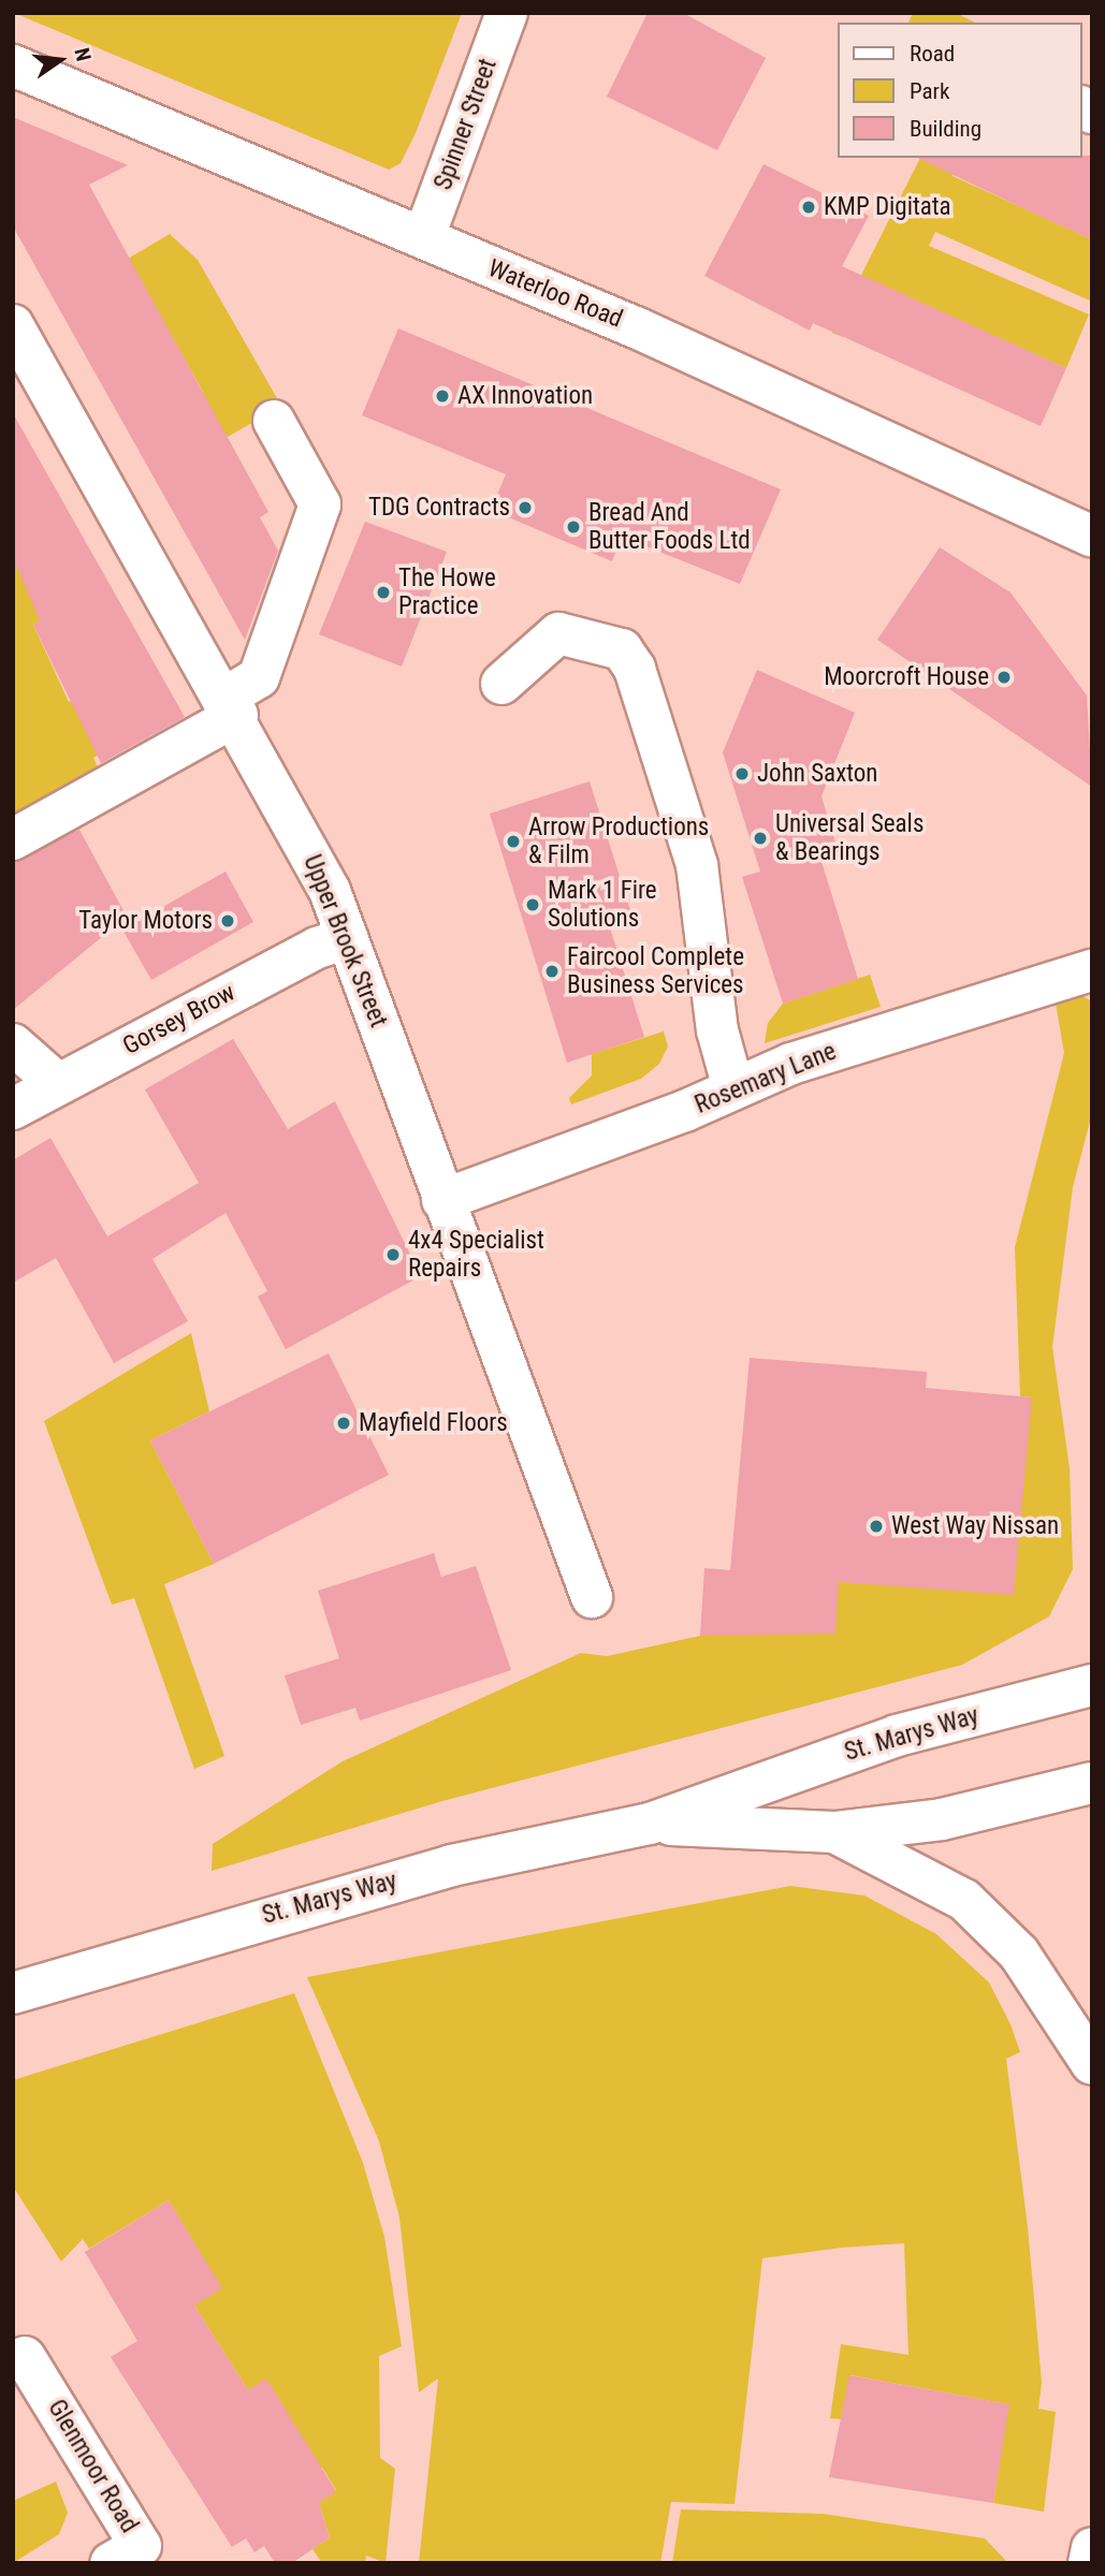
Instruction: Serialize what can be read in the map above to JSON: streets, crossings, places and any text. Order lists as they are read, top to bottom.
{
  "streets": {
    "main road": [
      "Spinner Street",
      "Waterloo Road",
      "Upper Brook Street",
      "Gorsey Brow",
      "Rosemary Lane",
      "St. Marys Way",
      "Glenmoor Road"
    ]
  },
  "crossings": [
    ["Spinner Street", "Waterloo Road"],
    ["Upper Brook Street", "Gorsey Brow"],
    ["Upper Brook Street", "Rosemary Lane"]
  ],
  "places": [
    "KMP Digitata",
    "AX Innovation",
    "TDG Contracts",
    "Bread And Butter Foods Ltd",
    "The Howe Practice",
    "Moorcroft House",
    "John Saxton",
    "Universal Seals & Bearings",
    "Arrow Productions & Film",
    "Mark 1 Fire Solutions",
    "Taylor Motors",
    "Faircool Complete Business Services",
    "4x4 Specialist Repairs",
    "Mayfield Floors",
    "West Way Nissan"
  ],
  "legend": ["Road", "Park", "Building"],
  "north": "right"
}
